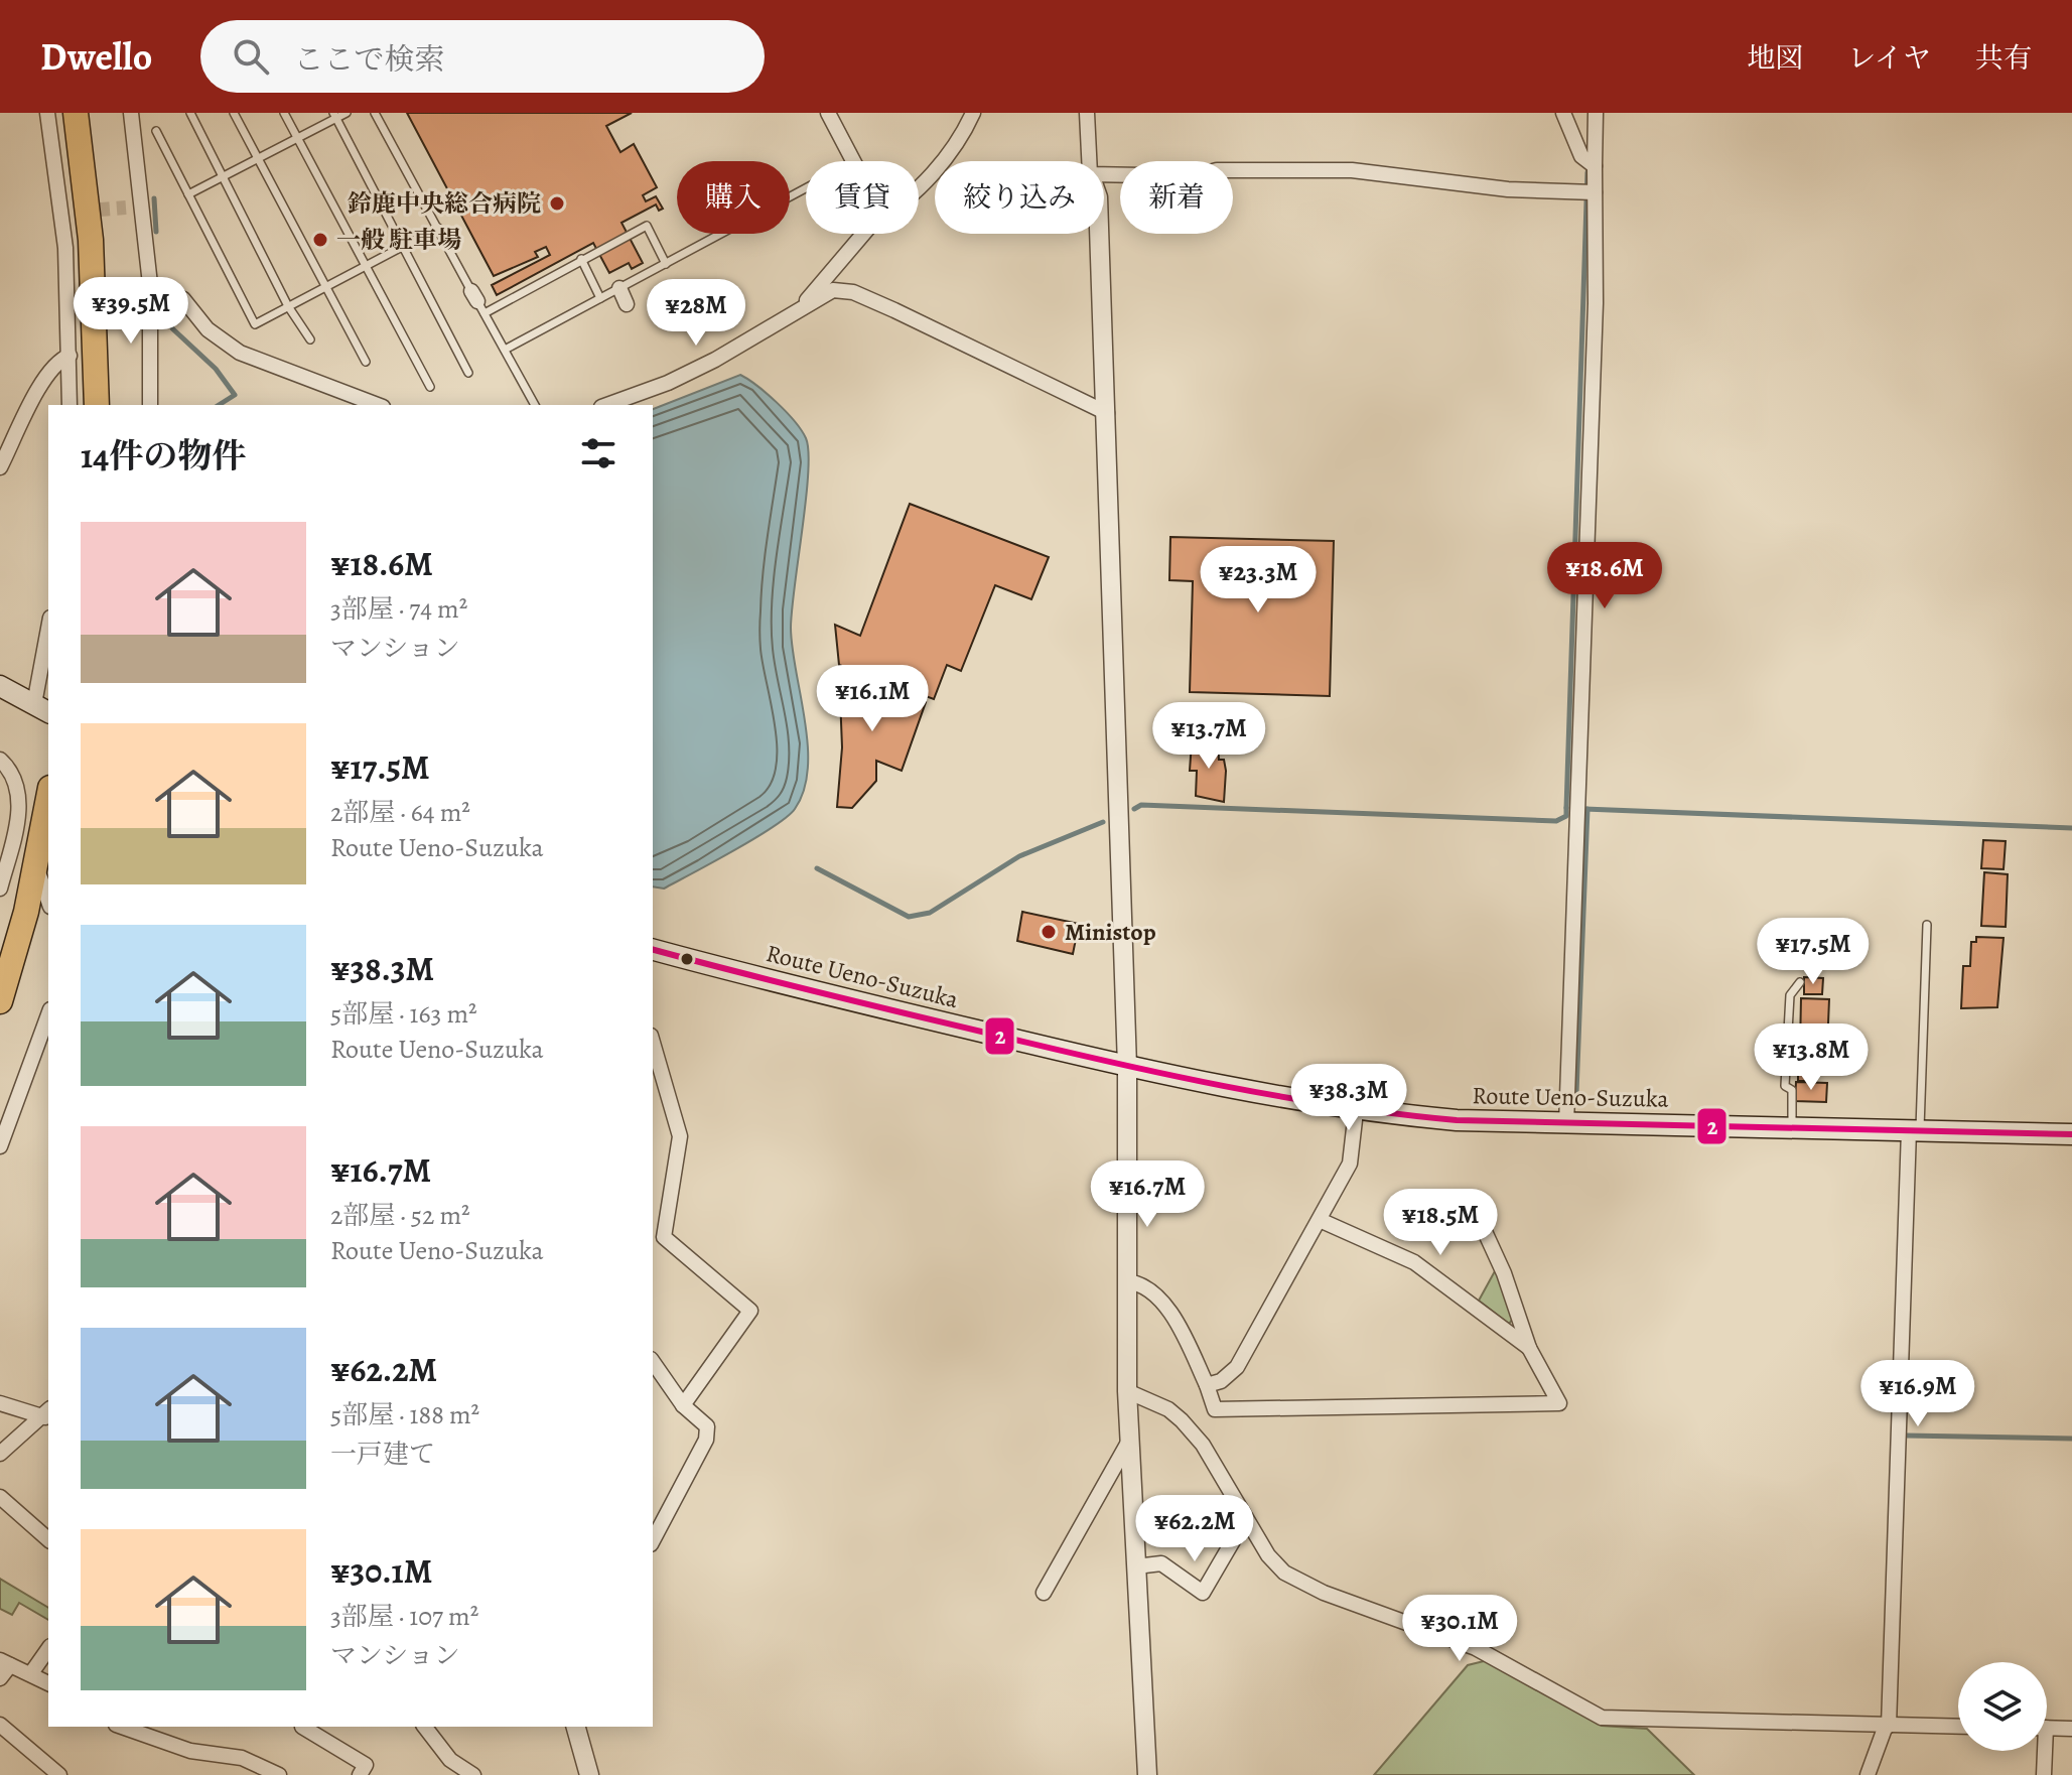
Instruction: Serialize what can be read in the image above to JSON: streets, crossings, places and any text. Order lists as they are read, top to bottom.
{
  "streets": {
    "main road": ["Route Ueno-Suzuka"]
  },
  "places": ["鈴鹿中央総合病院", "一般 駐車場", "Ministop"],
  "lines": ["transit line 2"],
  "page": {
    "header": "Dwello",
    "search": "ここで検索",
    "nav": ["地図", "レイヤ", "共有"],
    "chip": [
      "購入",
      "賃貸",
      "絞り込み",
      "新着"
    ],
    "price": [
      "¥39.5M",
      "¥28M",
      "¥18.6M",
      "¥23.3M",
      "¥16.1M",
      "¥13.7M",
      "¥17.5M",
      "¥13.8M",
      "¥38.3M",
      "¥16.7M",
      "¥18.5M",
      "¥16.9M",
      "¥62.2M",
      "¥30.1M"
    ],
    "heading": "14件の物件",
    "list": [
      {
        "name": "¥18.6M",
        "note": "3部屋 · 74 m² · マンション"
      },
      {
        "name": "¥17.5M",
        "note": "2部屋 · 64 m² · Route Ueno-Suzuka"
      },
      {
        "name": "¥38.3M",
        "note": "5部屋 · 163 m² · Route Ueno-Suzuka"
      },
      {
        "name": "¥16.7M",
        "note": "2部屋 · 52 m² · Route Ueno-Suzuka"
      },
      {
        "name": "¥62.2M",
        "note": "5部屋 · 188 m² · 一戸建て"
      },
      {
        "name": "¥30.1M",
        "note": "3部屋 · 107 m² · マンション"
      }
    ]
  }
}
